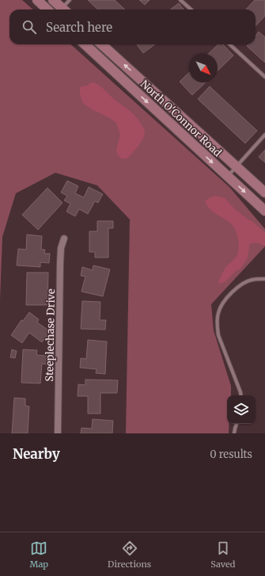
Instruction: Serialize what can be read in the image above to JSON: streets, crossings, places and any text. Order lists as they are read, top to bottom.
{
  "streets": {
    "main road": ["North O'Connor Road"],
    "street": ["Steeplechase Drive"]
  },
  "north": "bottom right",
  "page": {
    "search": "Search here",
    "heading": ["Nearby", "0 results"],
    "nav": ["Map", "Directions", "Saved"]
  }
}
